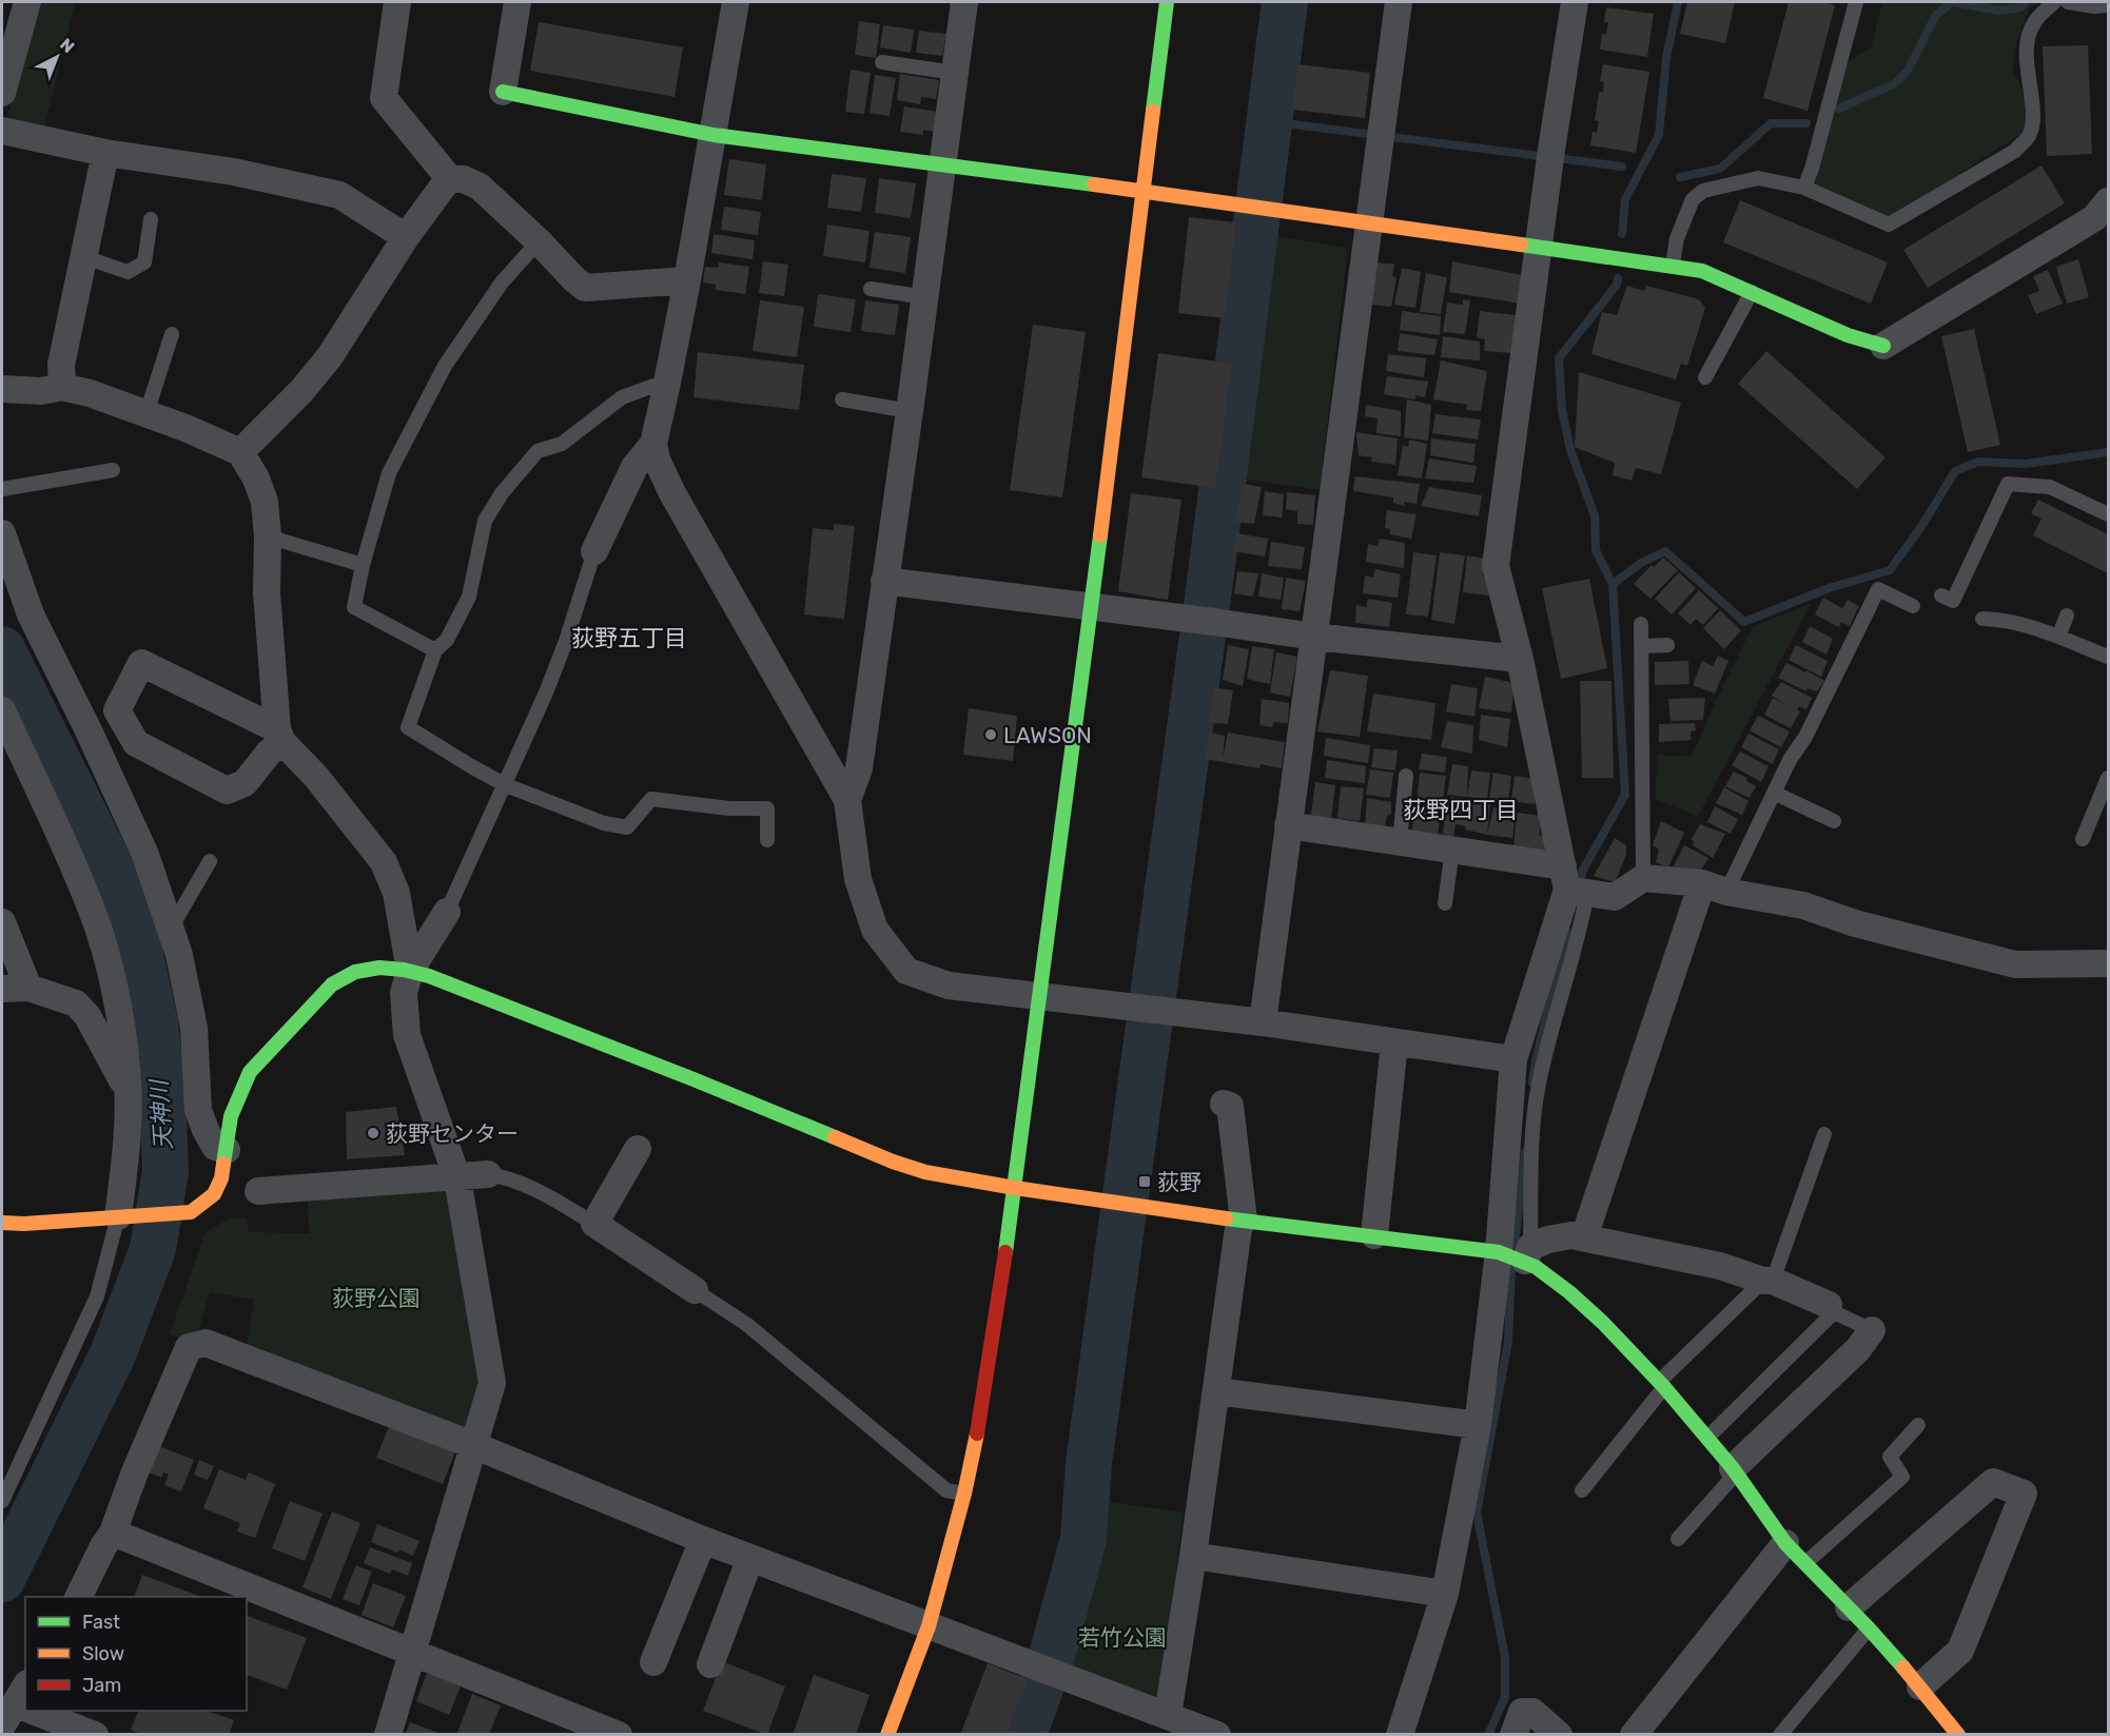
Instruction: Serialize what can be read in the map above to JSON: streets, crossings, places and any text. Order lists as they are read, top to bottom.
{
  "districts": ["荻野五丁目", "荻野四丁目"],
  "water": ["天神川"],
  "parks": ["荻野公園", "若竹公園"],
  "places": {
    "other": ["LAWSON", "荻野センター"],
    "transit": ["荻野"]
  },
  "legend": ["Fast", "Slow", "Jam"],
  "north": "top right"
}
